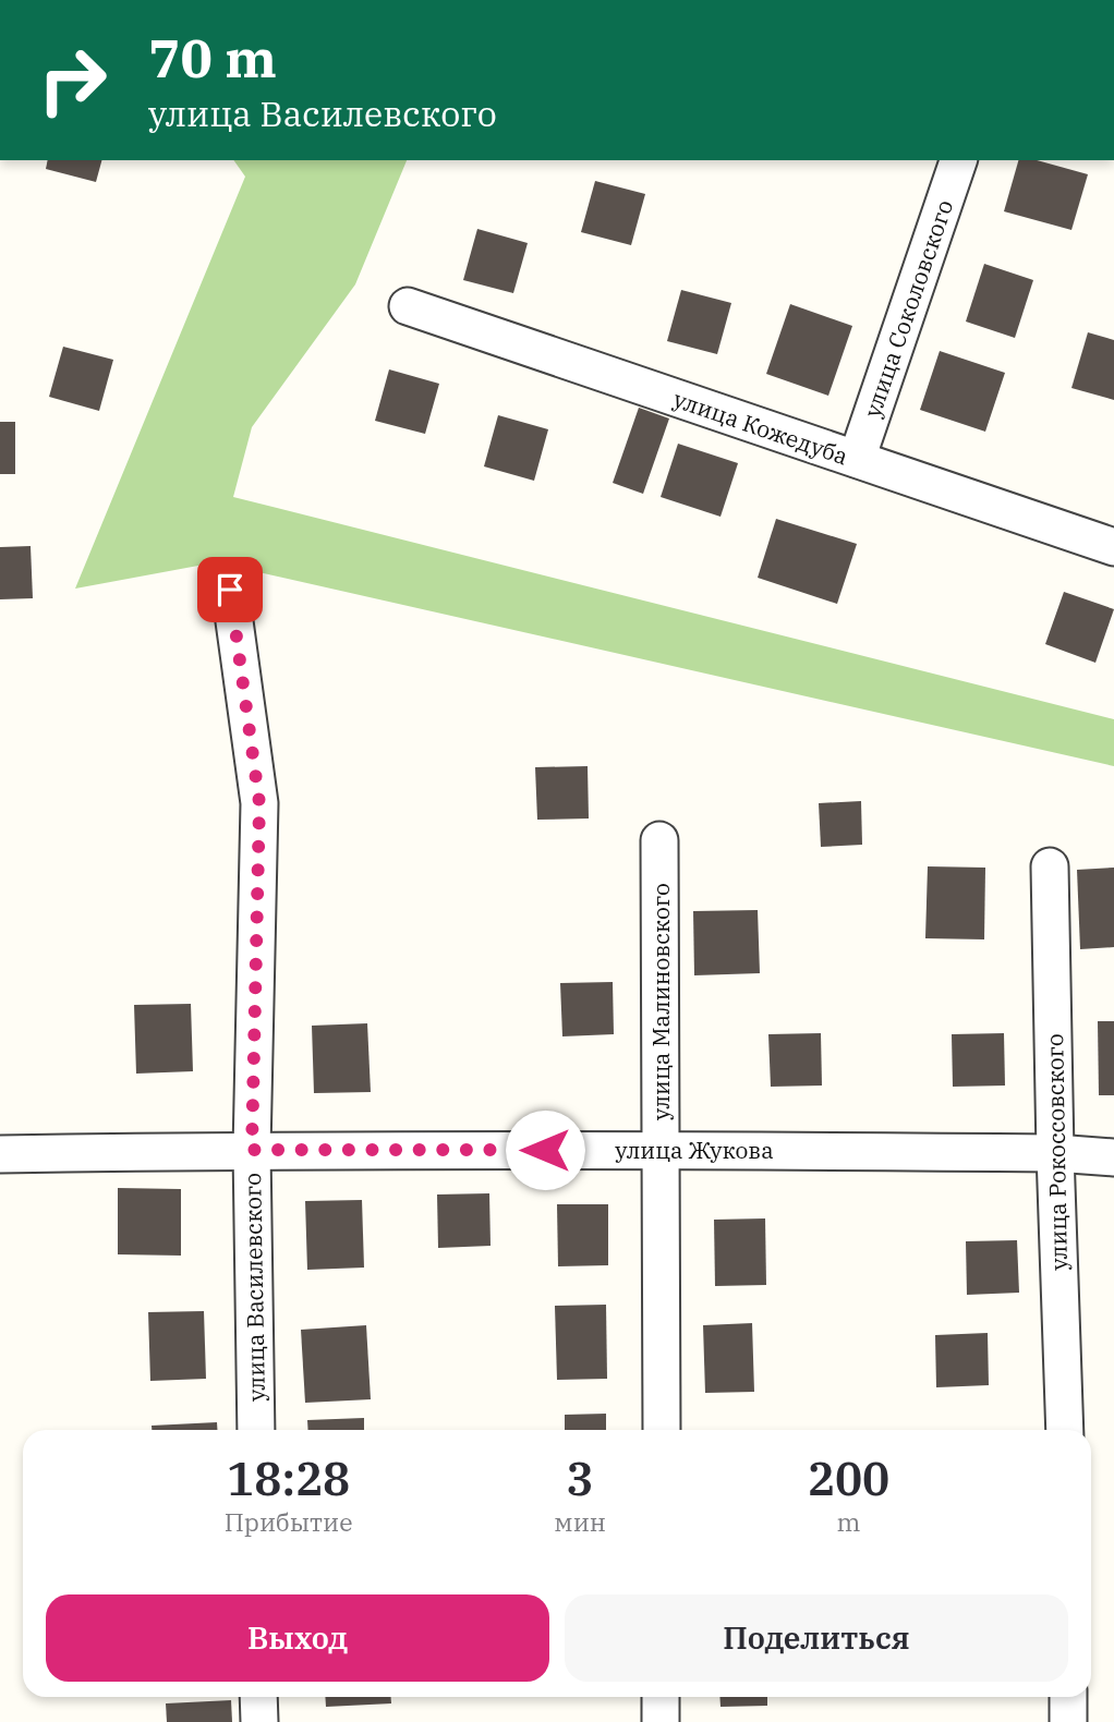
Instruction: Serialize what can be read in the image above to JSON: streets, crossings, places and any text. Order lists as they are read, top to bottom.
{
  "streets": {
    "street": [
      "улица Соколовского",
      "улица Кожедуба",
      "улица Малиновского",
      "улица Жукова",
      "улица Рокоссовского",
      "улица Василевского"
    ]
  },
  "crossings": [
    ["улица Соколовского", "улица Кожедуба"],
    ["улица Малиновского", "улица Жукова"],
    ["улица Жукова", "улица Рокоссовского"],
    ["улица Жукова", "улица Василевского"]
  ],
  "page": {
    "turn": ["70 m", "улица Василевского"],
    "eta": [
      "18:28",
      "Прибытие",
      "3",
      "мин",
      "200",
      "m"
    ],
    "buttons": ["Выход", "Поделиться"]
  }
}
